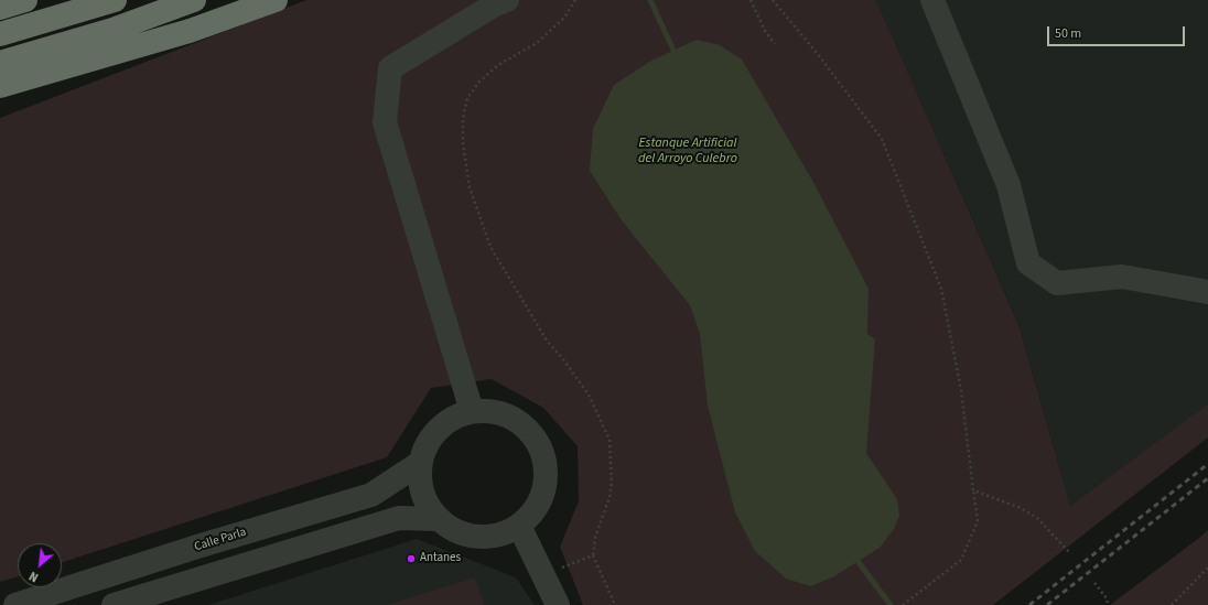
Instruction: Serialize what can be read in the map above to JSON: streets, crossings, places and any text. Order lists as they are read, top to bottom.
{
  "streets": {
    "street": ["Calle Parla"]
  },
  "water": ["Estanque Artificial del Arroyo Culebro"],
  "places": ["Antanes"],
  "scale_bar": "50 m",
  "north": "bottom left"
}
